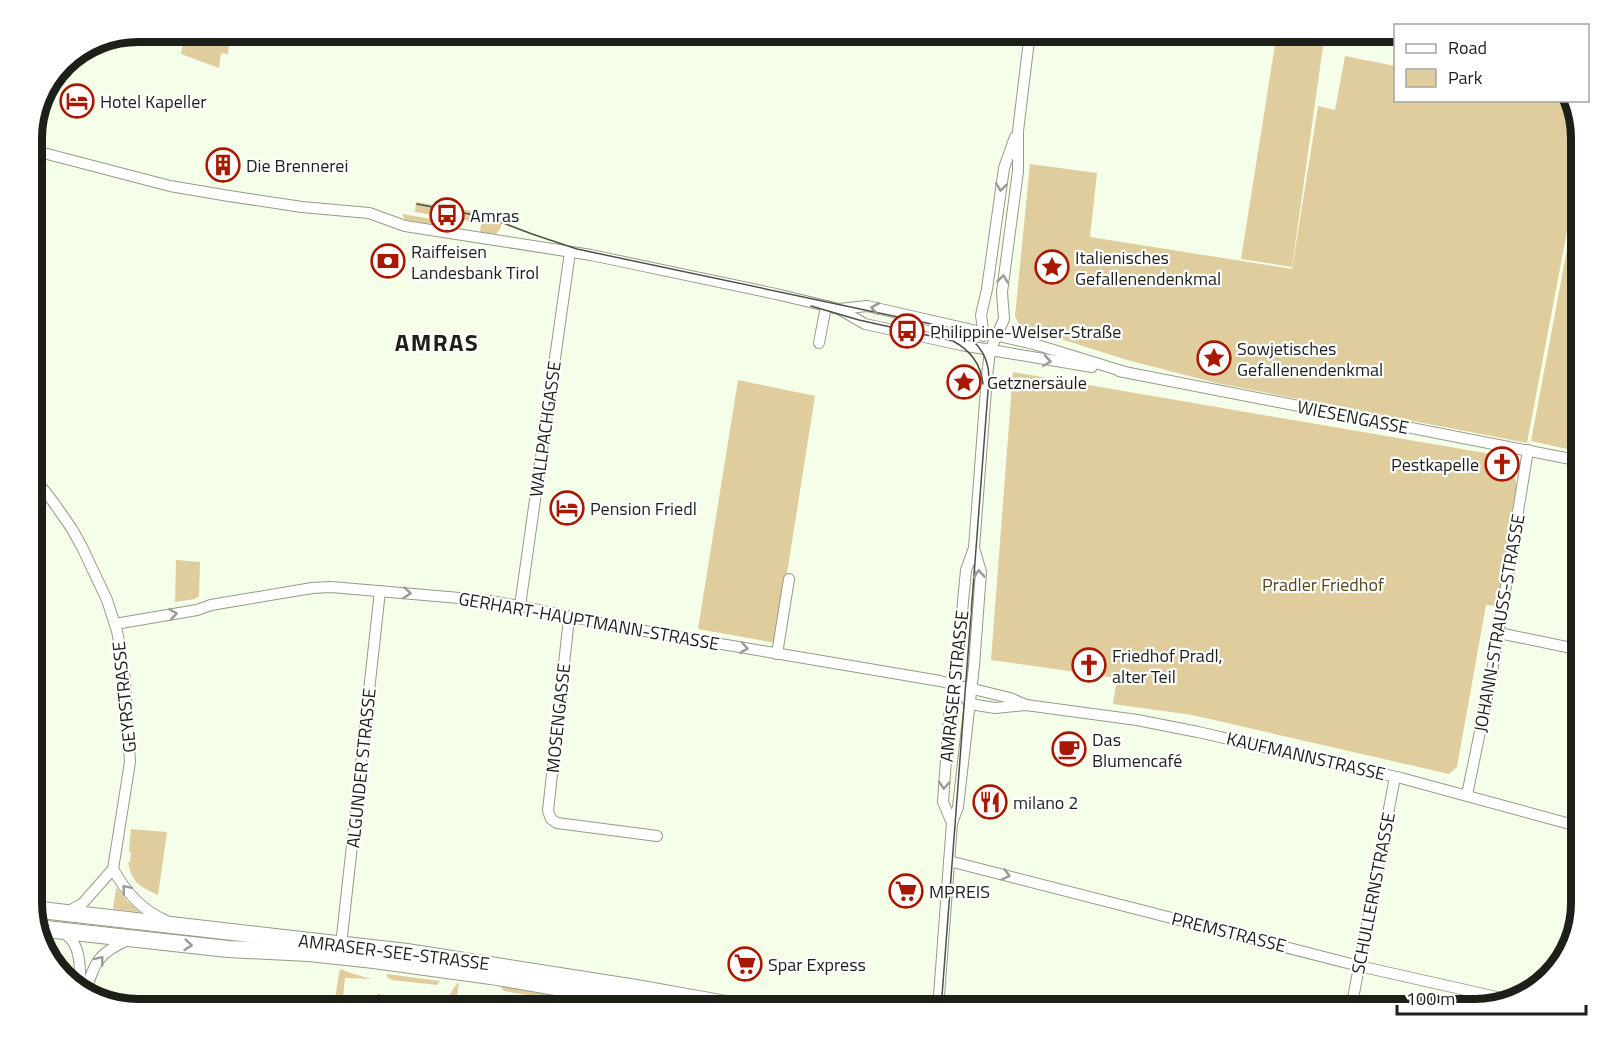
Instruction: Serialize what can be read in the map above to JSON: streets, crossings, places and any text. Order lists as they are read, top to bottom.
{
  "streets": {
    "main road": ["AMRASER-SEE-STRASSE"],
    "street": [
      "WIESENGASSE",
      "WALLPACHGASSE",
      "GERHART-HAUPTMANN-STRASSE",
      "JOHANN-STRAUSS-STRASSE",
      "AMRASER STRASSE",
      "GEYRSTRASSE",
      "MOSENGASSE",
      "KAUFMANNSTRASSE",
      "ALGUNDER STRASSE",
      "SCHULLERNSTRASSE",
      "PREMSTRASSE"
    ]
  },
  "crossings": [
    ["WIESENGASSE", "JOHANN-STRAUSS-STRASSE"],
    ["WIESENGASSE", "AMRASER STRASSE"],
    ["WALLPACHGASSE", "GERHART-HAUPTMANN-STRASSE"],
    ["GERHART-HAUPTMANN-STRASSE", "AMRASER STRASSE"],
    ["GERHART-HAUPTMANN-STRASSE", "GEYRSTRASSE"],
    ["GERHART-HAUPTMANN-STRASSE", "MOSENGASSE"],
    ["GERHART-HAUPTMANN-STRASSE", "KAUFMANNSTRASSE"],
    ["GERHART-HAUPTMANN-STRASSE", "ALGUNDER STRASSE"],
    ["JOHANN-STRAUSS-STRASSE", "KAUFMANNSTRASSE"],
    ["AMRASER STRASSE", "KAUFMANNSTRASSE"],
    ["AMRASER STRASSE", "PREMSTRASSE"],
    ["KAUFMANNSTRASSE", "SCHULLERNSTRASSE"],
    ["ALGUNDER STRASSE", "AMRASER-SEE-STRASSE"],
    ["SCHULLERNSTRASSE", "PREMSTRASSE"]
  ],
  "one_way": ["GERHART-HAUPTMANN-STRASSE", "PREMSTRASSE"],
  "districts": ["AMRAS"],
  "parks": ["Pradler Friedhof"],
  "places": {
    "hotel": ["Hotel Kapeller", "Pension Friedl"],
    "building": ["Die Brennerei"],
    "bus stop": ["Amras", "Philippine-Welser-Straße"],
    "bank": ["Raiffeisen Landesbank Tirol"],
    "place": ["Italienisches Gefallenendenkmal", "Sowjetisches Gefallenendenkmal", "Getznersäule"],
    "church": ["Pestkapelle", "Friedhof Pradl, alter Teil"],
    "cafe": ["Das Blumencafé"],
    "restaurant": ["milano 2"],
    "supermarket": ["MPREIS", "Spar Express"]
  },
  "legend": ["Road", "Park"],
  "scale_bar": "100 m"
}
